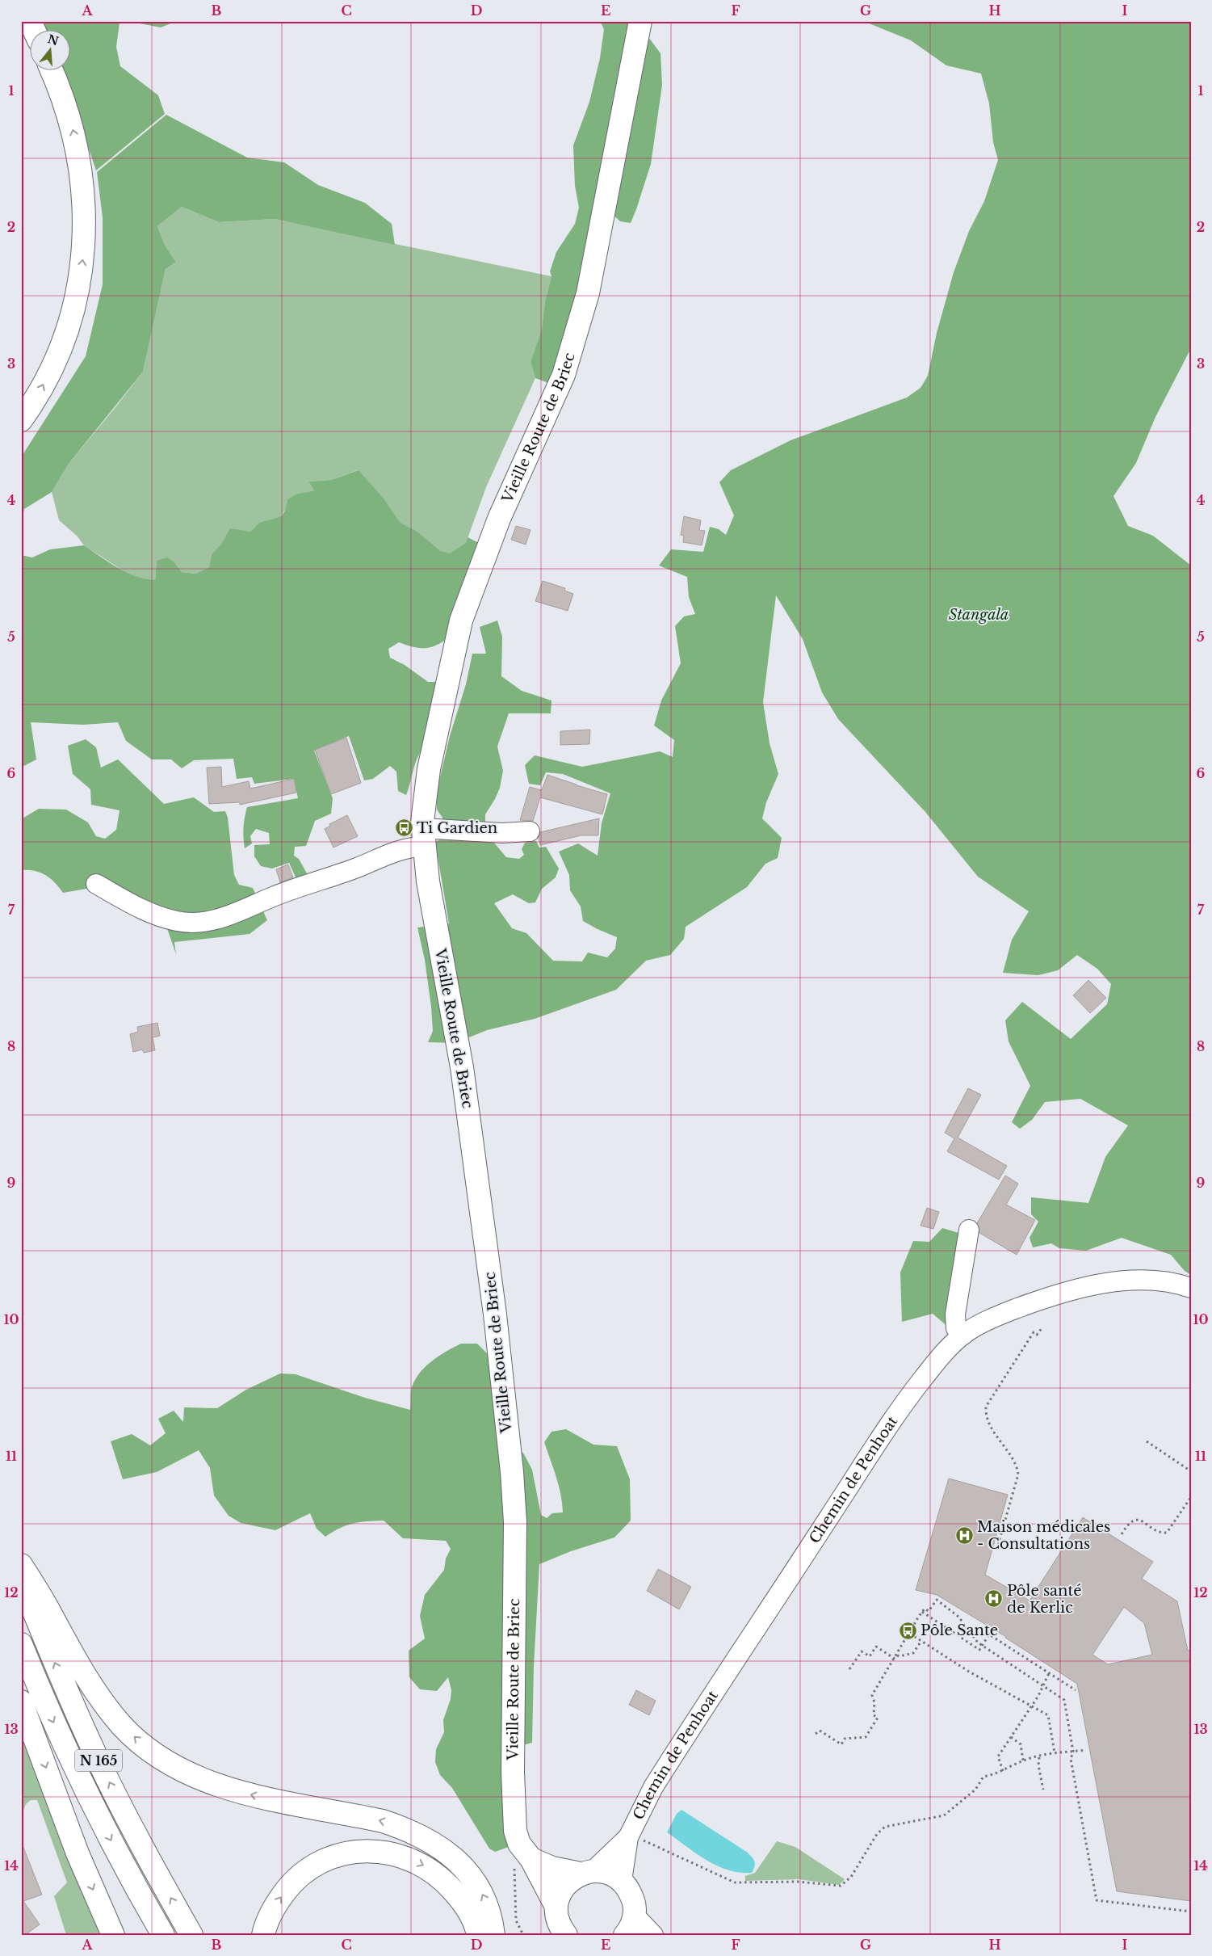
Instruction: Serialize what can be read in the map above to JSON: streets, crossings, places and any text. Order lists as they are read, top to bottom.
{
  "streets": {
    "main road": ["Vieille Route de Briec", "N 165"],
    "street": ["Chemin de Penhoat"]
  },
  "parks": ["Stangala"],
  "places": {
    "bus stop": ["Ti Gardien", "Pôle Sante"],
    "hospital": ["Maison médicales - Consultations", "Pôle santé de Kerlic"]
  },
  "north": "top",
  "grid": {
    "columns": [
      "A",
      "B",
      "C",
      "D",
      "E",
      "F",
      "G",
      "H",
      "I"
    ],
    "rows": [
      "1",
      "2",
      "3",
      "4",
      "5",
      "6",
      "7",
      "8",
      "9",
      "10",
      "11",
      "12",
      "13",
      "14"
    ]
  }
}
